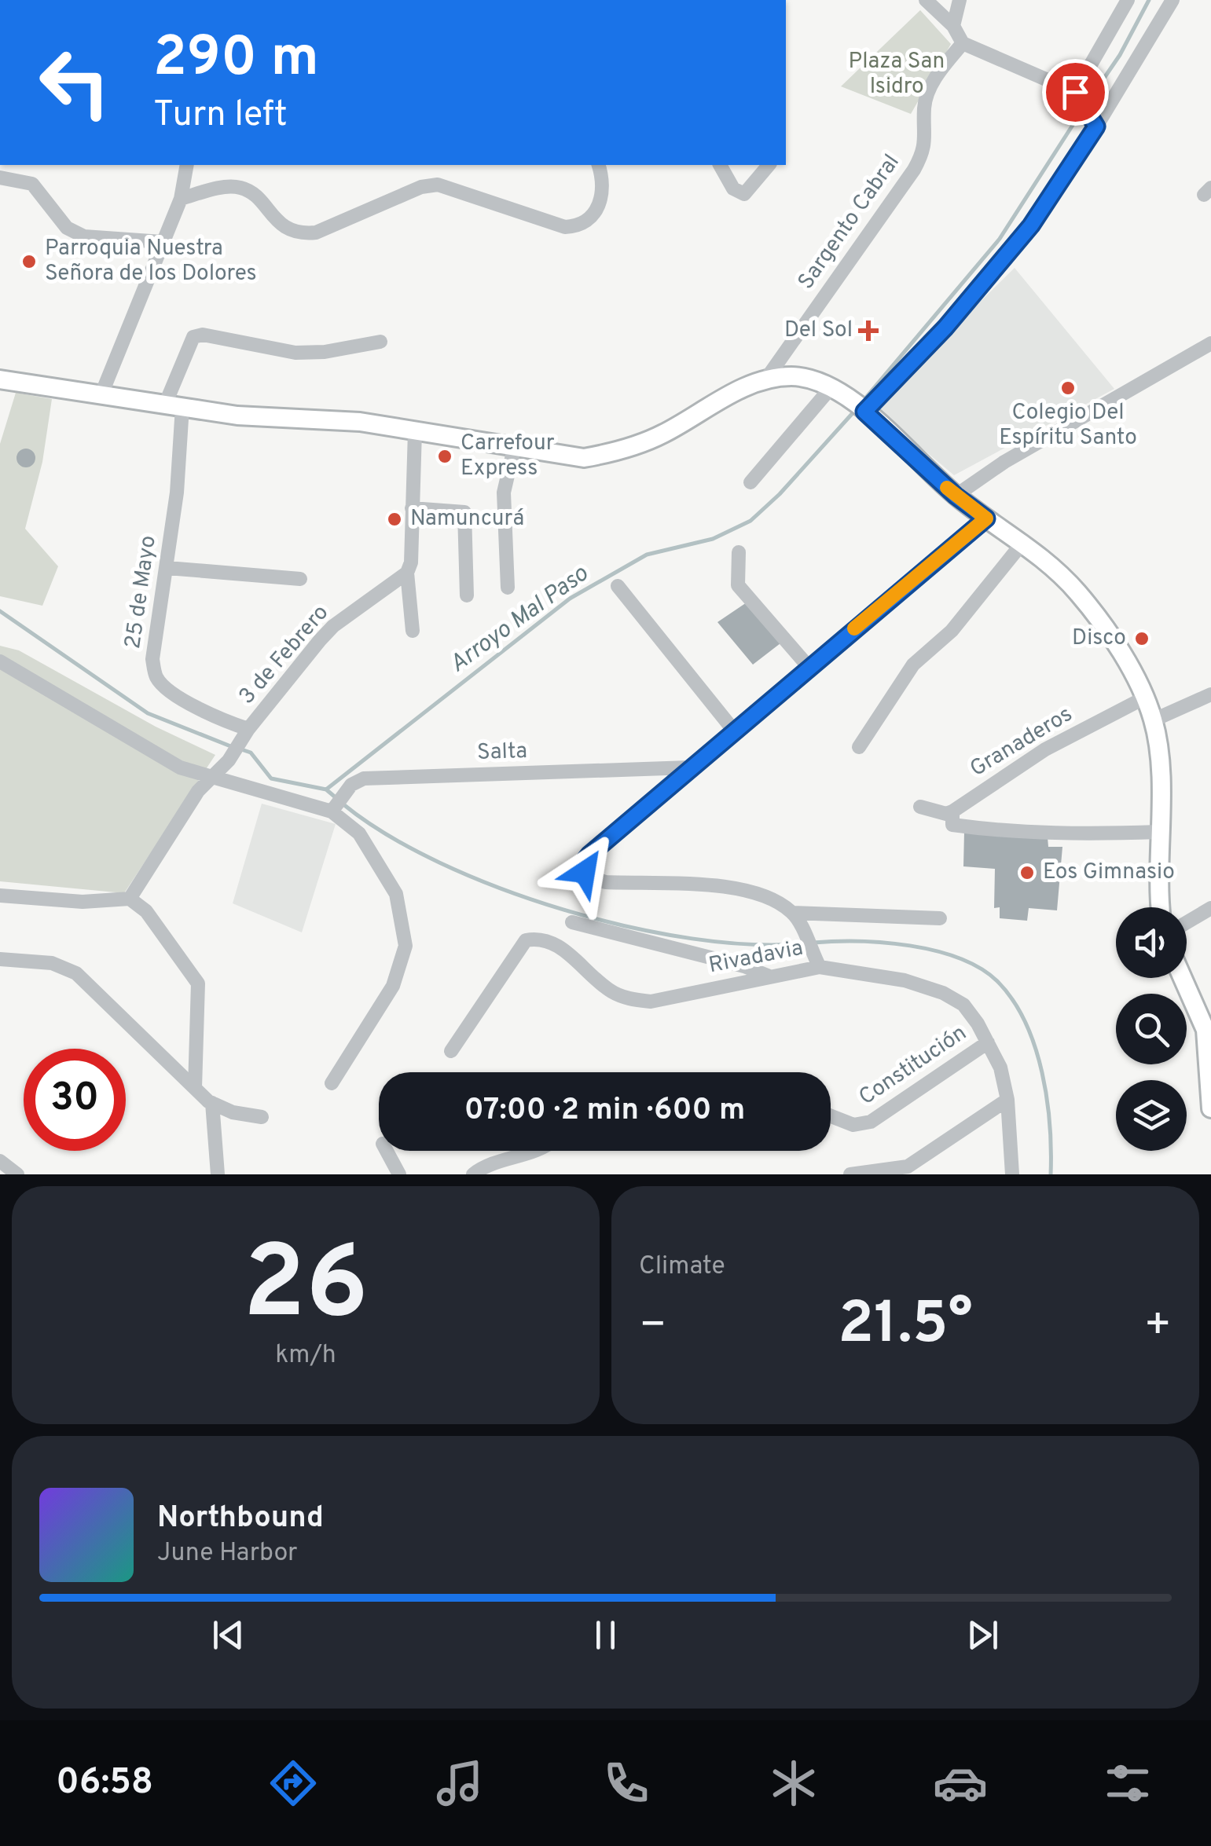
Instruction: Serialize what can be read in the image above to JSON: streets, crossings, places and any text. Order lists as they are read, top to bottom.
{
  "streets": {
    "street": [
      "Sargento Cabral",
      "25 de Mayo",
      "3 de Febrero",
      "Granaderos",
      "Salta",
      "Rivadavia",
      "Constitución"
    ]
  },
  "crossings": [
    ["25 de Mayo", "3 de Febrero"],
    ["Rivadavia", "Constitución"]
  ],
  "water": ["Arroyo Mal Paso"],
  "parks": ["Plaza San Isidro"],
  "places": {
    "other": [
      "Parroquia Nuestra Señora de los Dolores",
      "Colegio Del Espíritu Santo",
      "Carrefour Express",
      "Namuncurá",
      "Disco",
      "Eos Gimnasio"
    ],
    "health": ["Del Sol"]
  },
  "page": {
    "turn": ["290 m", "Turn left"],
    "limit": "30",
    "trip": "07:00 · 2 min · 600 m",
    "tile": [
      ["26", "km/h"],
      "Climate"
    ],
    "heat": ["−", "21.5°", "+"],
    "song": ["Northbound", "June Harbor"],
    "tabs": "06:58"
  }
}
